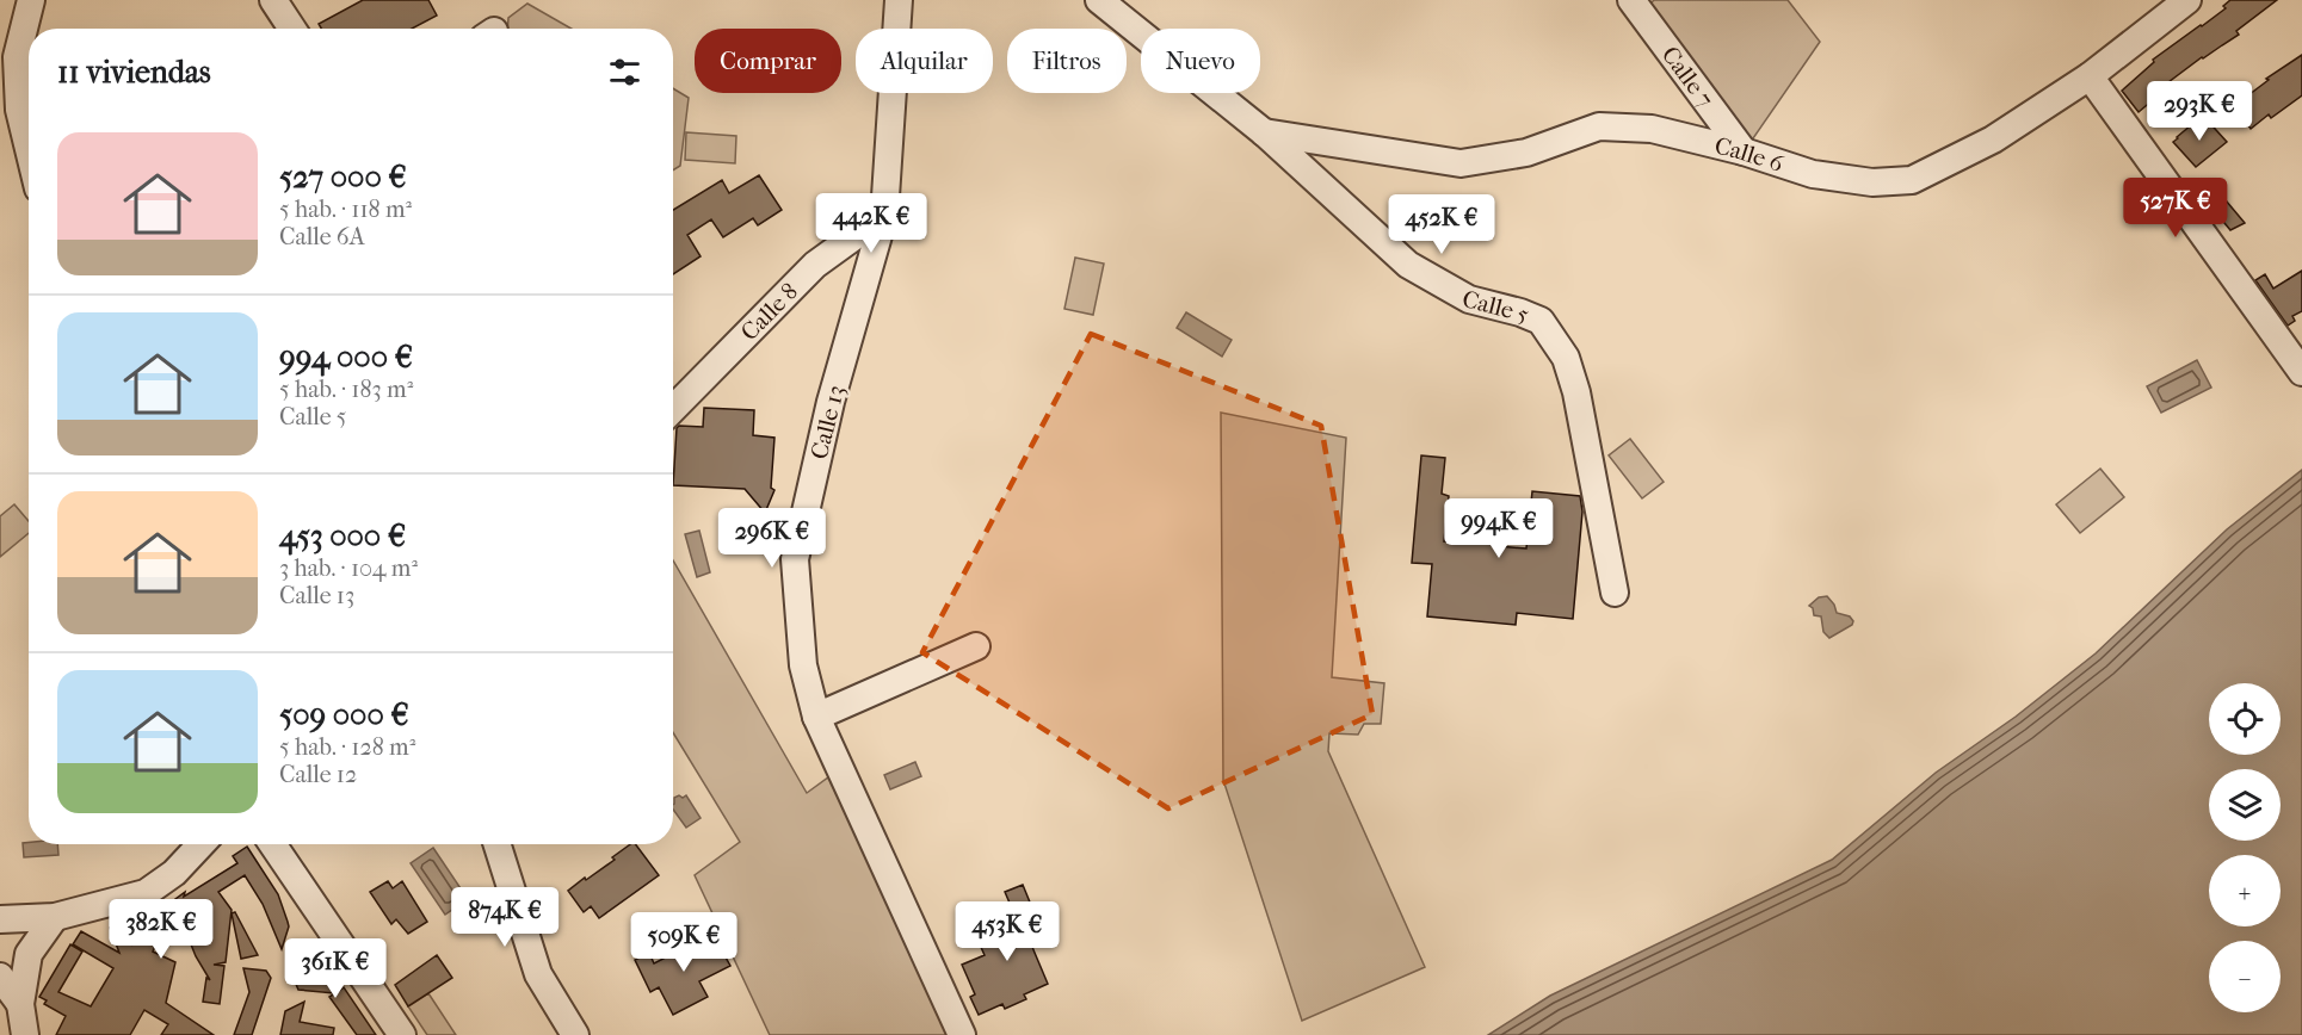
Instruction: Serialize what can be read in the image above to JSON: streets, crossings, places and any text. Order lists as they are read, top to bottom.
{
  "streets": {
    "street": [
      "Calle 7",
      "Calle 6",
      "Calle 5",
      "Calle 8",
      "Calle 13"
    ]
  },
  "crossings": [
    ["Calle 7", "Calle 6"],
    ["Calle 6", "Calle 5"],
    ["Calle 8", "Calle 13"]
  ],
  "page": {
    "chip": [
      "Comprar",
      "Alquilar",
      "Filtros",
      "Nuevo"
    ],
    "heading": "11 viviendas",
    "price": [
      "293K €",
      "527K €",
      "442K €",
      "452K €",
      "994K €",
      "296K €",
      "874K €",
      "382K €",
      "453K €",
      "509K €",
      "361K €"
    ],
    "list": [
      {
        "name": "527 000 €",
        "note": "5 hab. · 118 m² · Calle 6A"
      },
      {
        "name": "994 000 €",
        "note": "5 hab. · 183 m² · Calle 5"
      },
      {
        "name": "453 000 €",
        "note": "3 hab. · 104 m² · Calle 13"
      },
      {
        "name": "509 000 €",
        "note": "5 hab. · 128 m² · Calle 12"
      }
    ],
    "map_buttons": ["+", "−"]
  }
}
